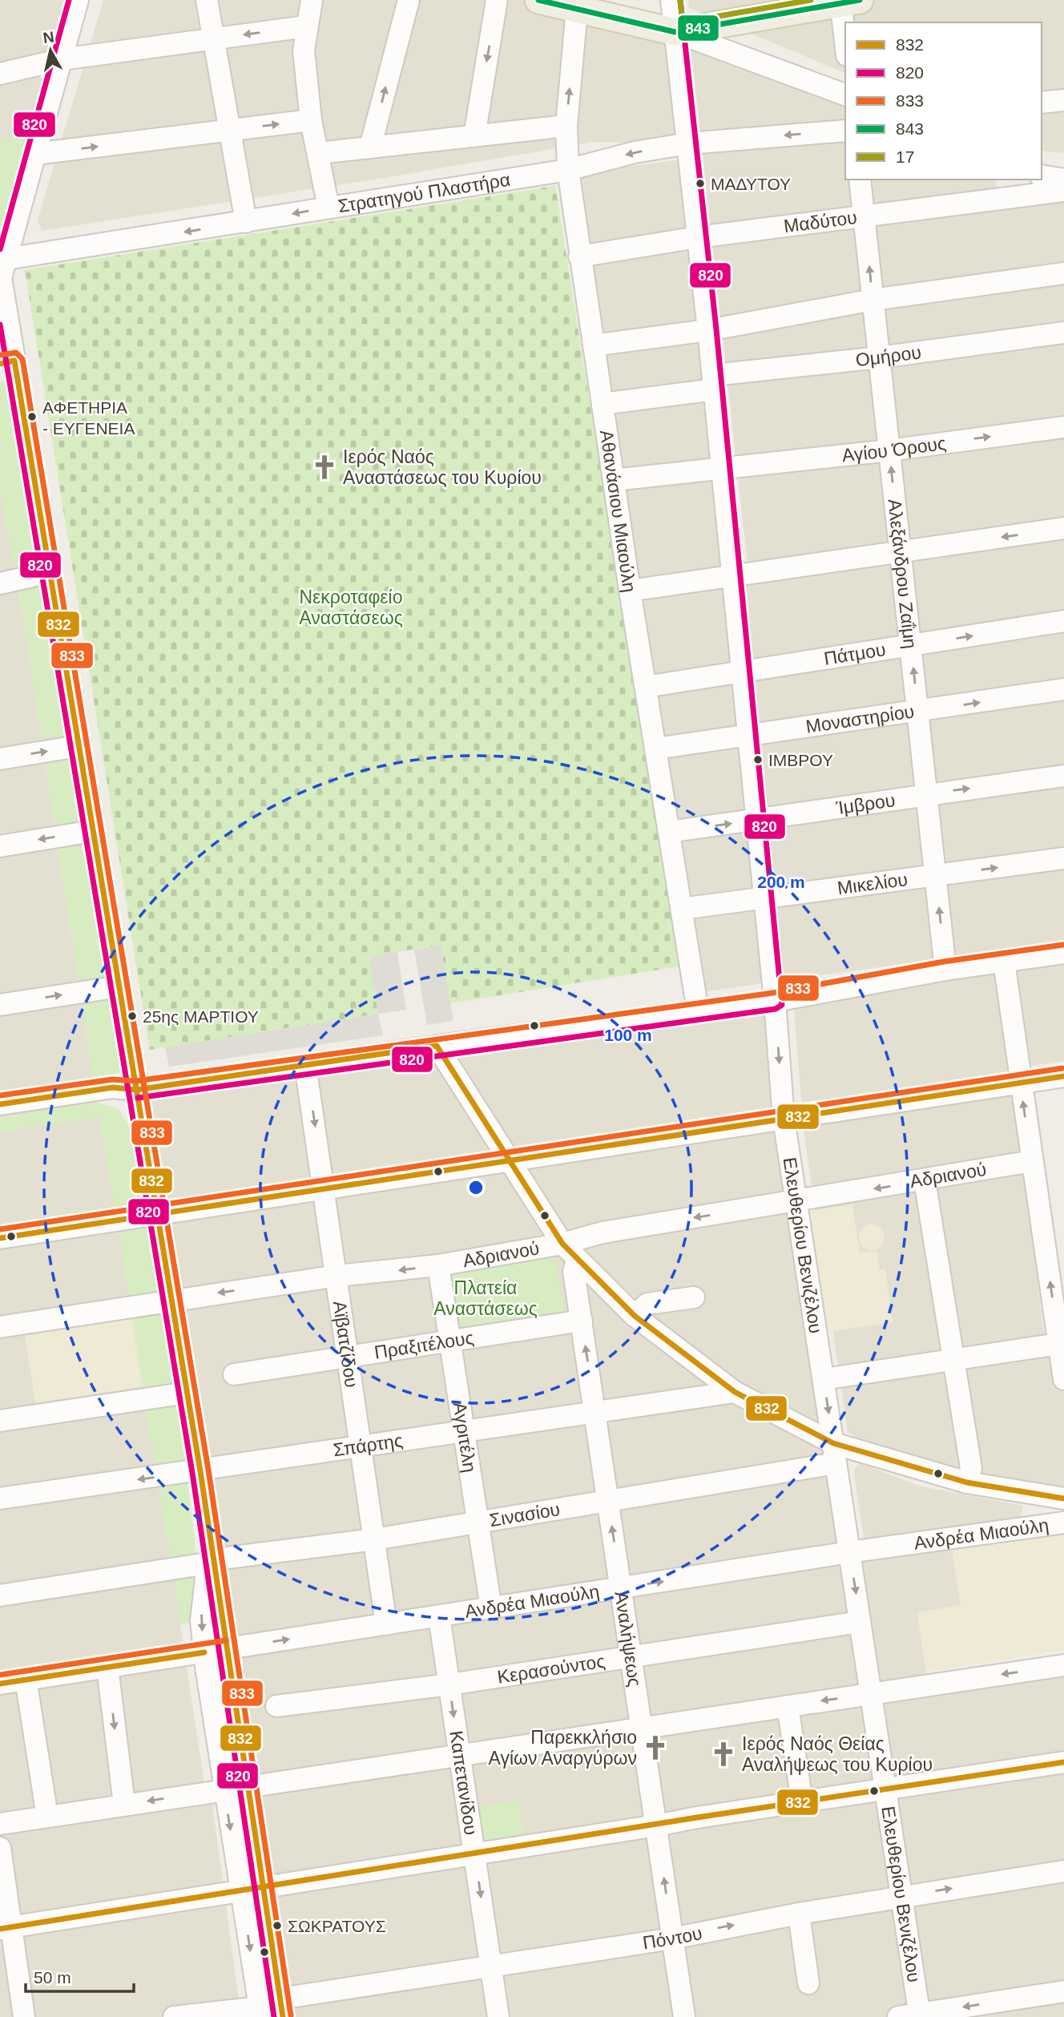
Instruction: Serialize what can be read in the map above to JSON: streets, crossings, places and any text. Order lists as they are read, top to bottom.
{
  "streets": {
    "street": [
      "Στρατηγού Πλαστήρα",
      "Μαδύτου",
      "Ομήρου",
      "Αγίου Όρους",
      "Αθανάσιου Μιαούλη",
      "Αλεξάνδρου Ζαΐμη",
      "Πάτμου",
      "Μοναστηρίου",
      "Ίμβρου",
      "Μικελίου",
      "Αδριανού",
      "Ελευθερίου Βενιζέλου",
      "Αϊβατζίδου",
      "Πραξιτέλους",
      "Αγριτέλη",
      "Σπάρτης",
      "Σινασίου",
      "Ανδρέα Μιαούλη",
      "Αναλήψεως",
      "Κερασούντος",
      "Καπετανίδου",
      "Πόντου"
    ]
  },
  "crossings": [
    ["Στρατηγού Πλαστήρα", "Αθανάσιου Μιαούλη"],
    ["Στρατηγού Πλαστήρα", "Ελευθερίου Βενιζέλου"],
    ["Μαδύτου", "Αθανάσιου Μιαούλη"],
    ["Μαδύτου", "Αλεξάνδρου Ζαΐμη"],
    ["Μαδύτου", "Ελευθερίου Βενιζέλου"],
    ["Ομήρου", "Αθανάσιου Μιαούλη"],
    ["Ομήρου", "Αλεξάνδρου Ζαΐμη"],
    ["Ομήρου", "Ελευθερίου Βενιζέλου"],
    ["Αγίου Όρους", "Αθανάσιου Μιαούλη"],
    ["Αγίου Όρους", "Αλεξάνδρου Ζαΐμη"],
    ["Αγίου Όρους", "Ελευθερίου Βενιζέλου"],
    ["Αθανάσιου Μιαούλη", "Πάτμου"],
    ["Αθανάσιου Μιαούλη", "Μοναστηρίου"],
    ["Αθανάσιου Μιαούλη", "Ίμβρου"],
    ["Αθανάσιου Μιαούλη", "Μικελίου"],
    ["Αλεξάνδρου Ζαΐμη", "Πάτμου"],
    ["Αλεξάνδρου Ζαΐμη", "Μοναστηρίου"],
    ["Αλεξάνδρου Ζαΐμη", "Ίμβρου"],
    ["Αλεξάνδρου Ζαΐμη", "Μικελίου"],
    ["Πάτμου", "Ελευθερίου Βενιζέλου"],
    ["Μοναστηρίου", "Ελευθερίου Βενιζέλου"],
    ["Ίμβρου", "Ελευθερίου Βενιζέλου"],
    ["Μικελίου", "Ελευθερίου Βενιζέλου"],
    ["Αδριανού", "Ελευθερίου Βενιζέλου"],
    ["Αδριανού", "Αϊβατζίδου"],
    ["Αδριανού", "Αγριτέλη"],
    ["Ελευθερίου Βενιζέλου", "Σινασίου"],
    ["Ελευθερίου Βενιζέλου", "Ανδρέα Μιαούλη"],
    ["Ελευθερίου Βενιζέλου", "Κερασούντος"],
    ["Ελευθερίου Βενιζέλου", "Πόντου"],
    ["Αϊβατζίδου", "Πραξιτέλους"],
    ["Αϊβατζίδου", "Σπάρτης"],
    ["Αϊβατζίδου", "Σινασίου"],
    ["Αϊβατζίδου", "Ανδρέα Μιαούλη"],
    ["Πραξιτέλους", "Αγριτέλη"],
    ["Πραξιτέλους", "Αναλήψεως"],
    ["Αγριτέλη", "Σπάρτης"],
    ["Αγριτέλη", "Σινασίου"],
    ["Αγριτέλη", "Ανδρέα Μιαούλη"],
    ["Σπάρτης", "Αναλήψεως"],
    ["Σινασίου", "Αναλήψεως"],
    ["Ανδρέα Μιαούλη", "Αναλήψεως"],
    ["Ανδρέα Μιαούλη", "Καπετανίδου"],
    ["Αναλήψεως", "Κερασούντος"],
    ["Αναλήψεως", "Πόντου"],
    ["Κερασούντος", "Καπετανίδου"],
    ["Καπετανίδου", "Πόντου"]
  ],
  "one_way": ["Αλεξάνδρου Ζαΐμη", "Αναλήψεως", "Καπετανίδου"],
  "parks": ["Νεκροταφείο Αναστάσεως", "Πλατεία Αναστάσεως"],
  "places": {
    "other": [
      "ΜΑΔΥΤΟΥ",
      "ΑΦΕΤΗΡΙΑ - ΕΥΓΕΝΕΙΑ",
      "ΙΜΒΡΟΥ",
      "25ης ΜΑΡΤΙΟΥ",
      "ΣΩΚΡΑΤΟΥΣ"
    ],
    "church": ["Ιερός Ναός Αναστάσεως του Κυρίου", "Παρεκκλήσιο Αγίων Αναργύρων", "Ιερός Ναός Θείας Αναλήψεως του Κυρίου"]
  },
  "lines": [
    "transit line 820",
    "transit line 843",
    "transit line 17",
    "transit line 833",
    "transit line 832"
  ],
  "legend": [
    "832",
    "820",
    "833",
    "843",
    "17"
  ],
  "scale_bar": "50 m",
  "north": "top",
  "rings": ["200 m", "100 m"]
}
